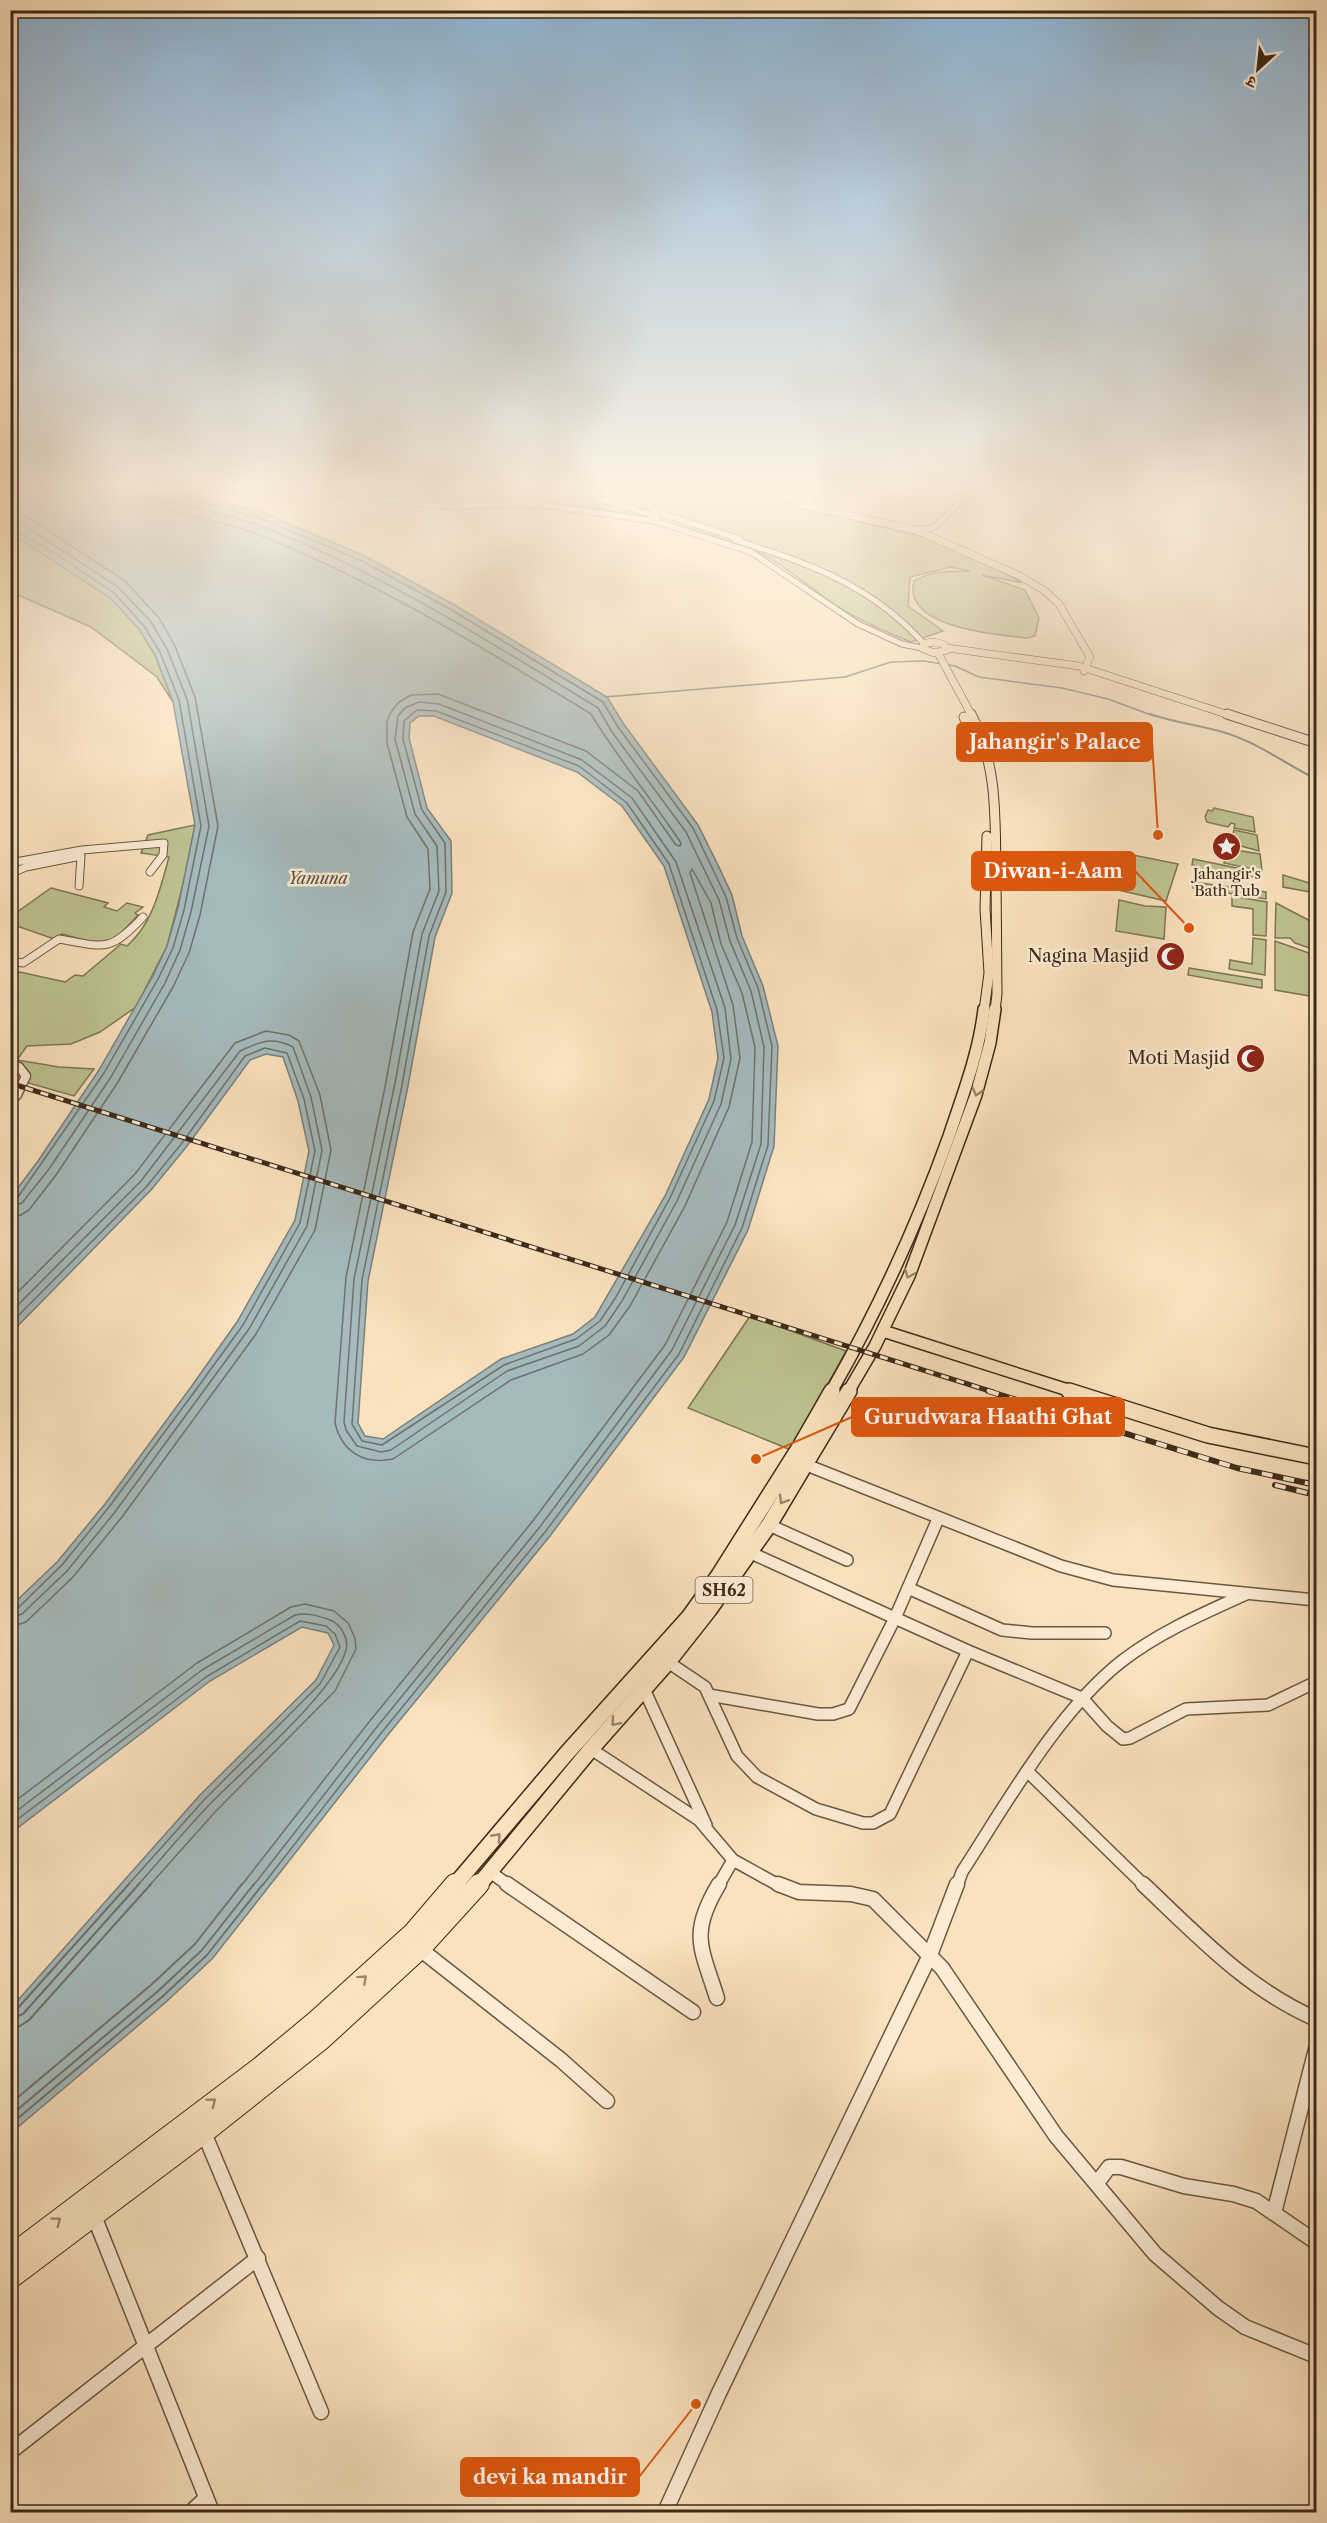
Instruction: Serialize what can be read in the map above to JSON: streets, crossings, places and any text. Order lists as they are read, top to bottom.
{
  "streets": {
    "main road": ["SH62"]
  },
  "water": ["Yamuna"],
  "places": {
    "other": [
      "Jahangir's Palace",
      "Diwan-i-Aam",
      "Gurudwara Haathi Ghat",
      "devi ka mandir"
    ],
    "place": ["Jahangir's Bath Tub"],
    "mosque": ["Nagina Masjid", "Moti Masjid"]
  },
  "north": "bottom left"
}
